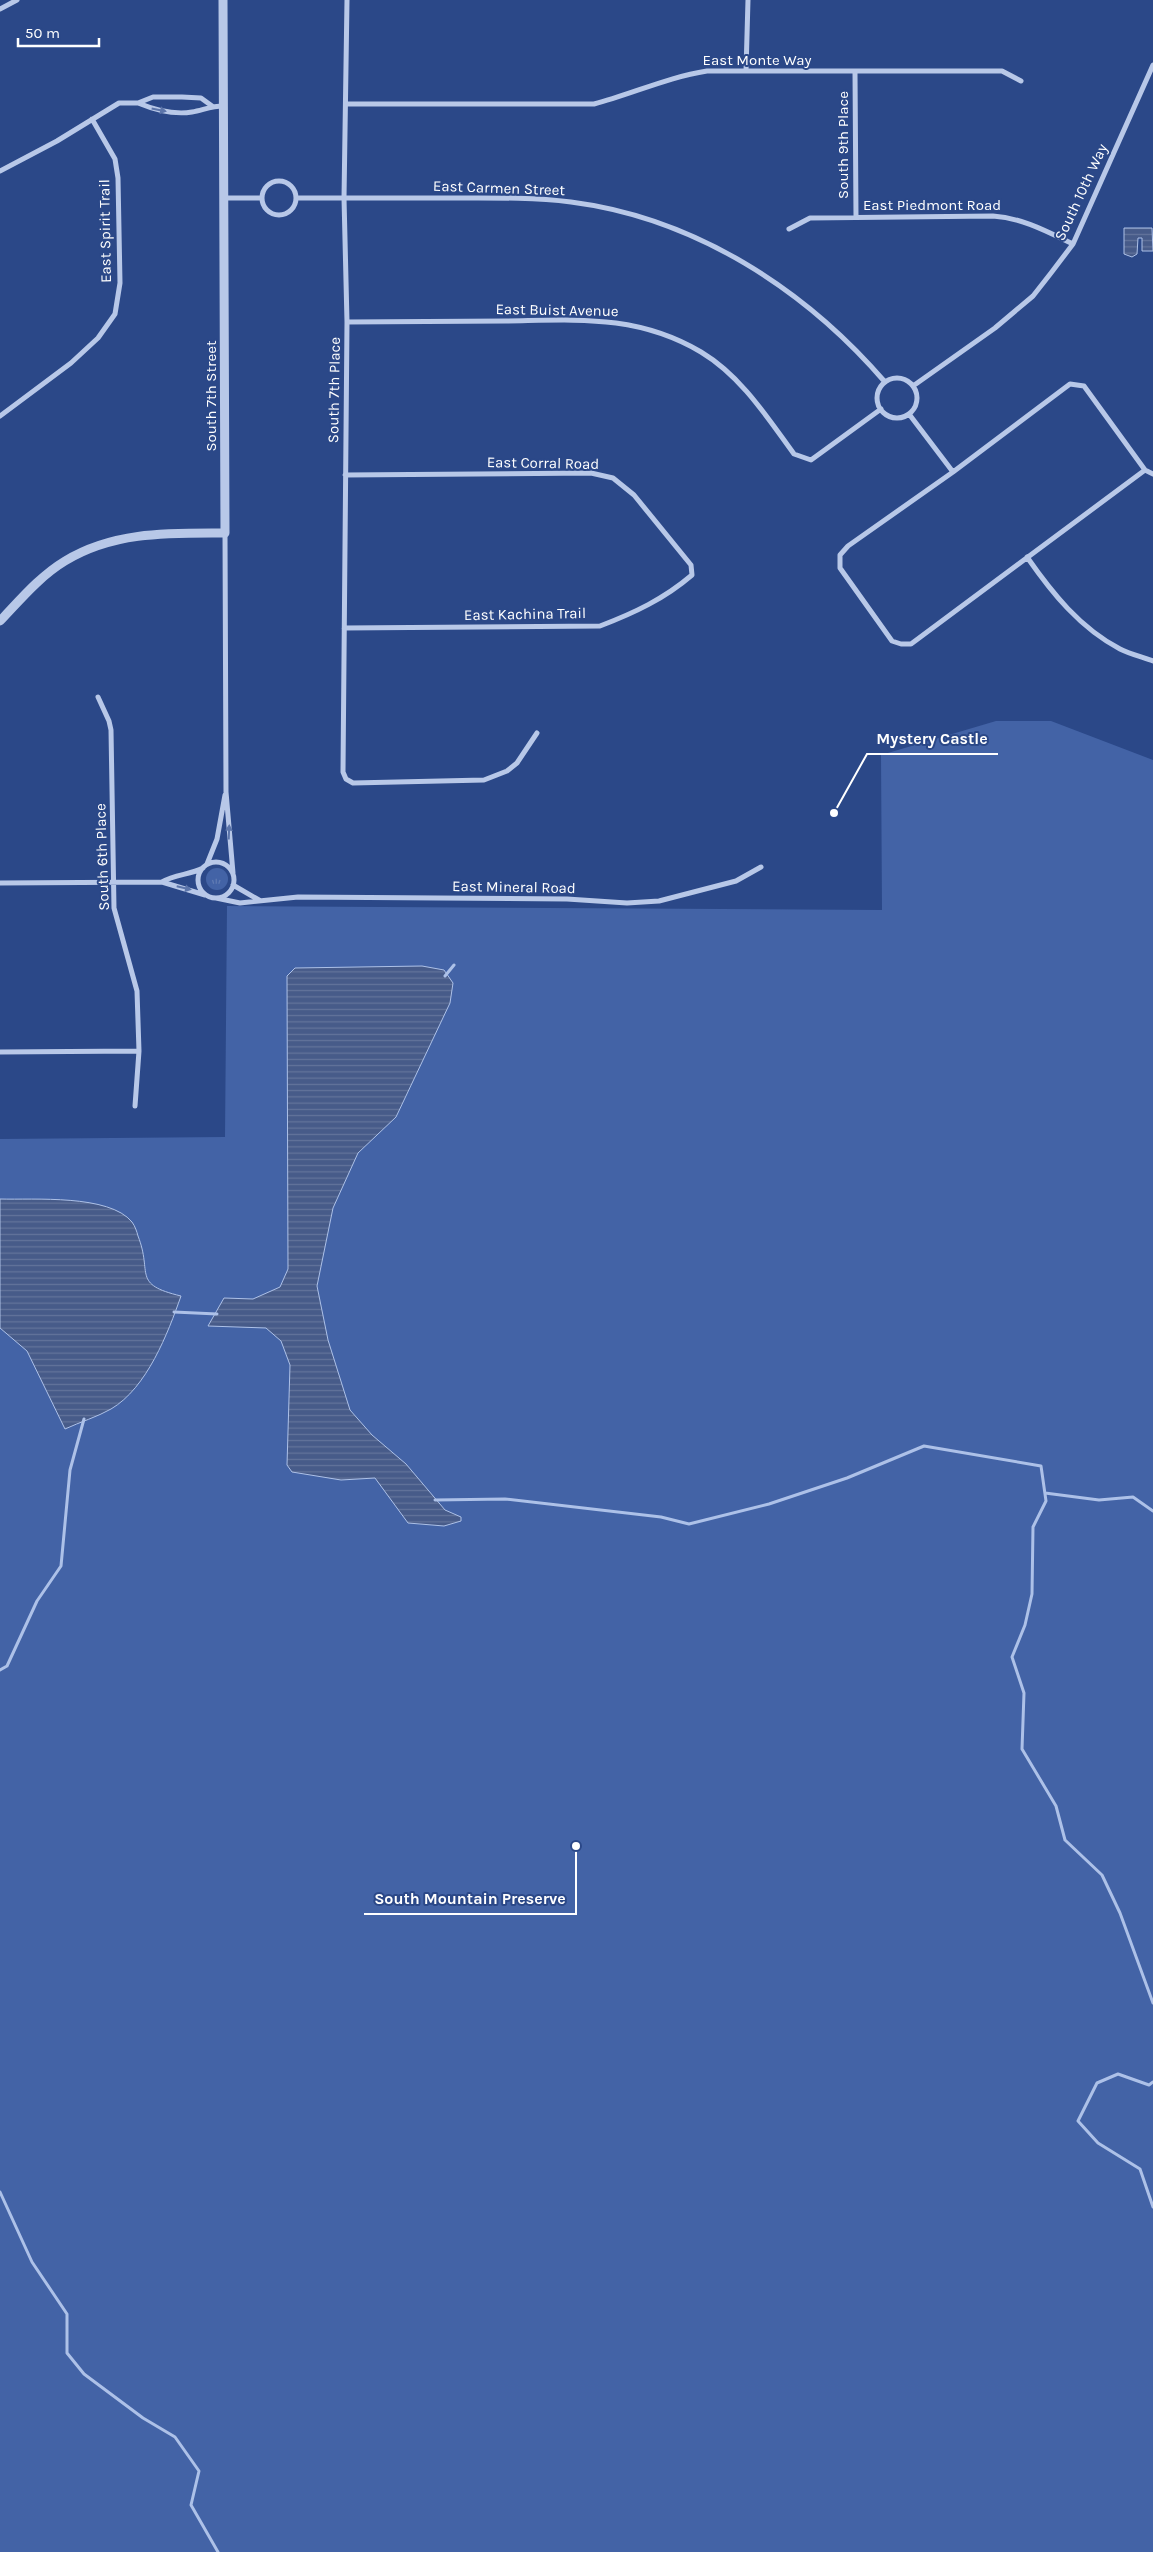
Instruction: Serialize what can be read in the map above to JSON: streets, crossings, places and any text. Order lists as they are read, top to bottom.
{
  "streets": {
    "street": [
      "East Monte Way",
      "South 9th Place",
      "East Carmen Street",
      "South 10th Way",
      "East Piedmont Road",
      "East Spirit Trail",
      "East Buist Avenue",
      "South 7th Place",
      "South 7th Street",
      "East Corral Road",
      "East Kachina Trail",
      "South 6th Place",
      "East Mineral Road"
    ]
  },
  "crossings": [
    ["East Monte Way", "South 9th Place"],
    ["East Monte Way", "South 7th Place"],
    ["South 9th Place", "East Piedmont Road"],
    ["East Carmen Street", "South 10th Way"],
    ["East Carmen Street", "East Buist Avenue"],
    ["East Carmen Street", "South 7th Place"],
    ["South 10th Way", "East Piedmont Road"],
    ["South 10th Way", "East Buist Avenue"],
    ["East Buist Avenue", "South 7th Place"],
    ["South 7th Place", "East Corral Road"],
    ["South 7th Place", "East Kachina Trail"],
    ["South 7th Street", "East Mineral Road"],
    ["East Corral Road", "East Kachina Trail"]
  ],
  "places": ["Mystery Castle", "South Mountain Preserve"],
  "scale_bar": "50 m"
}
